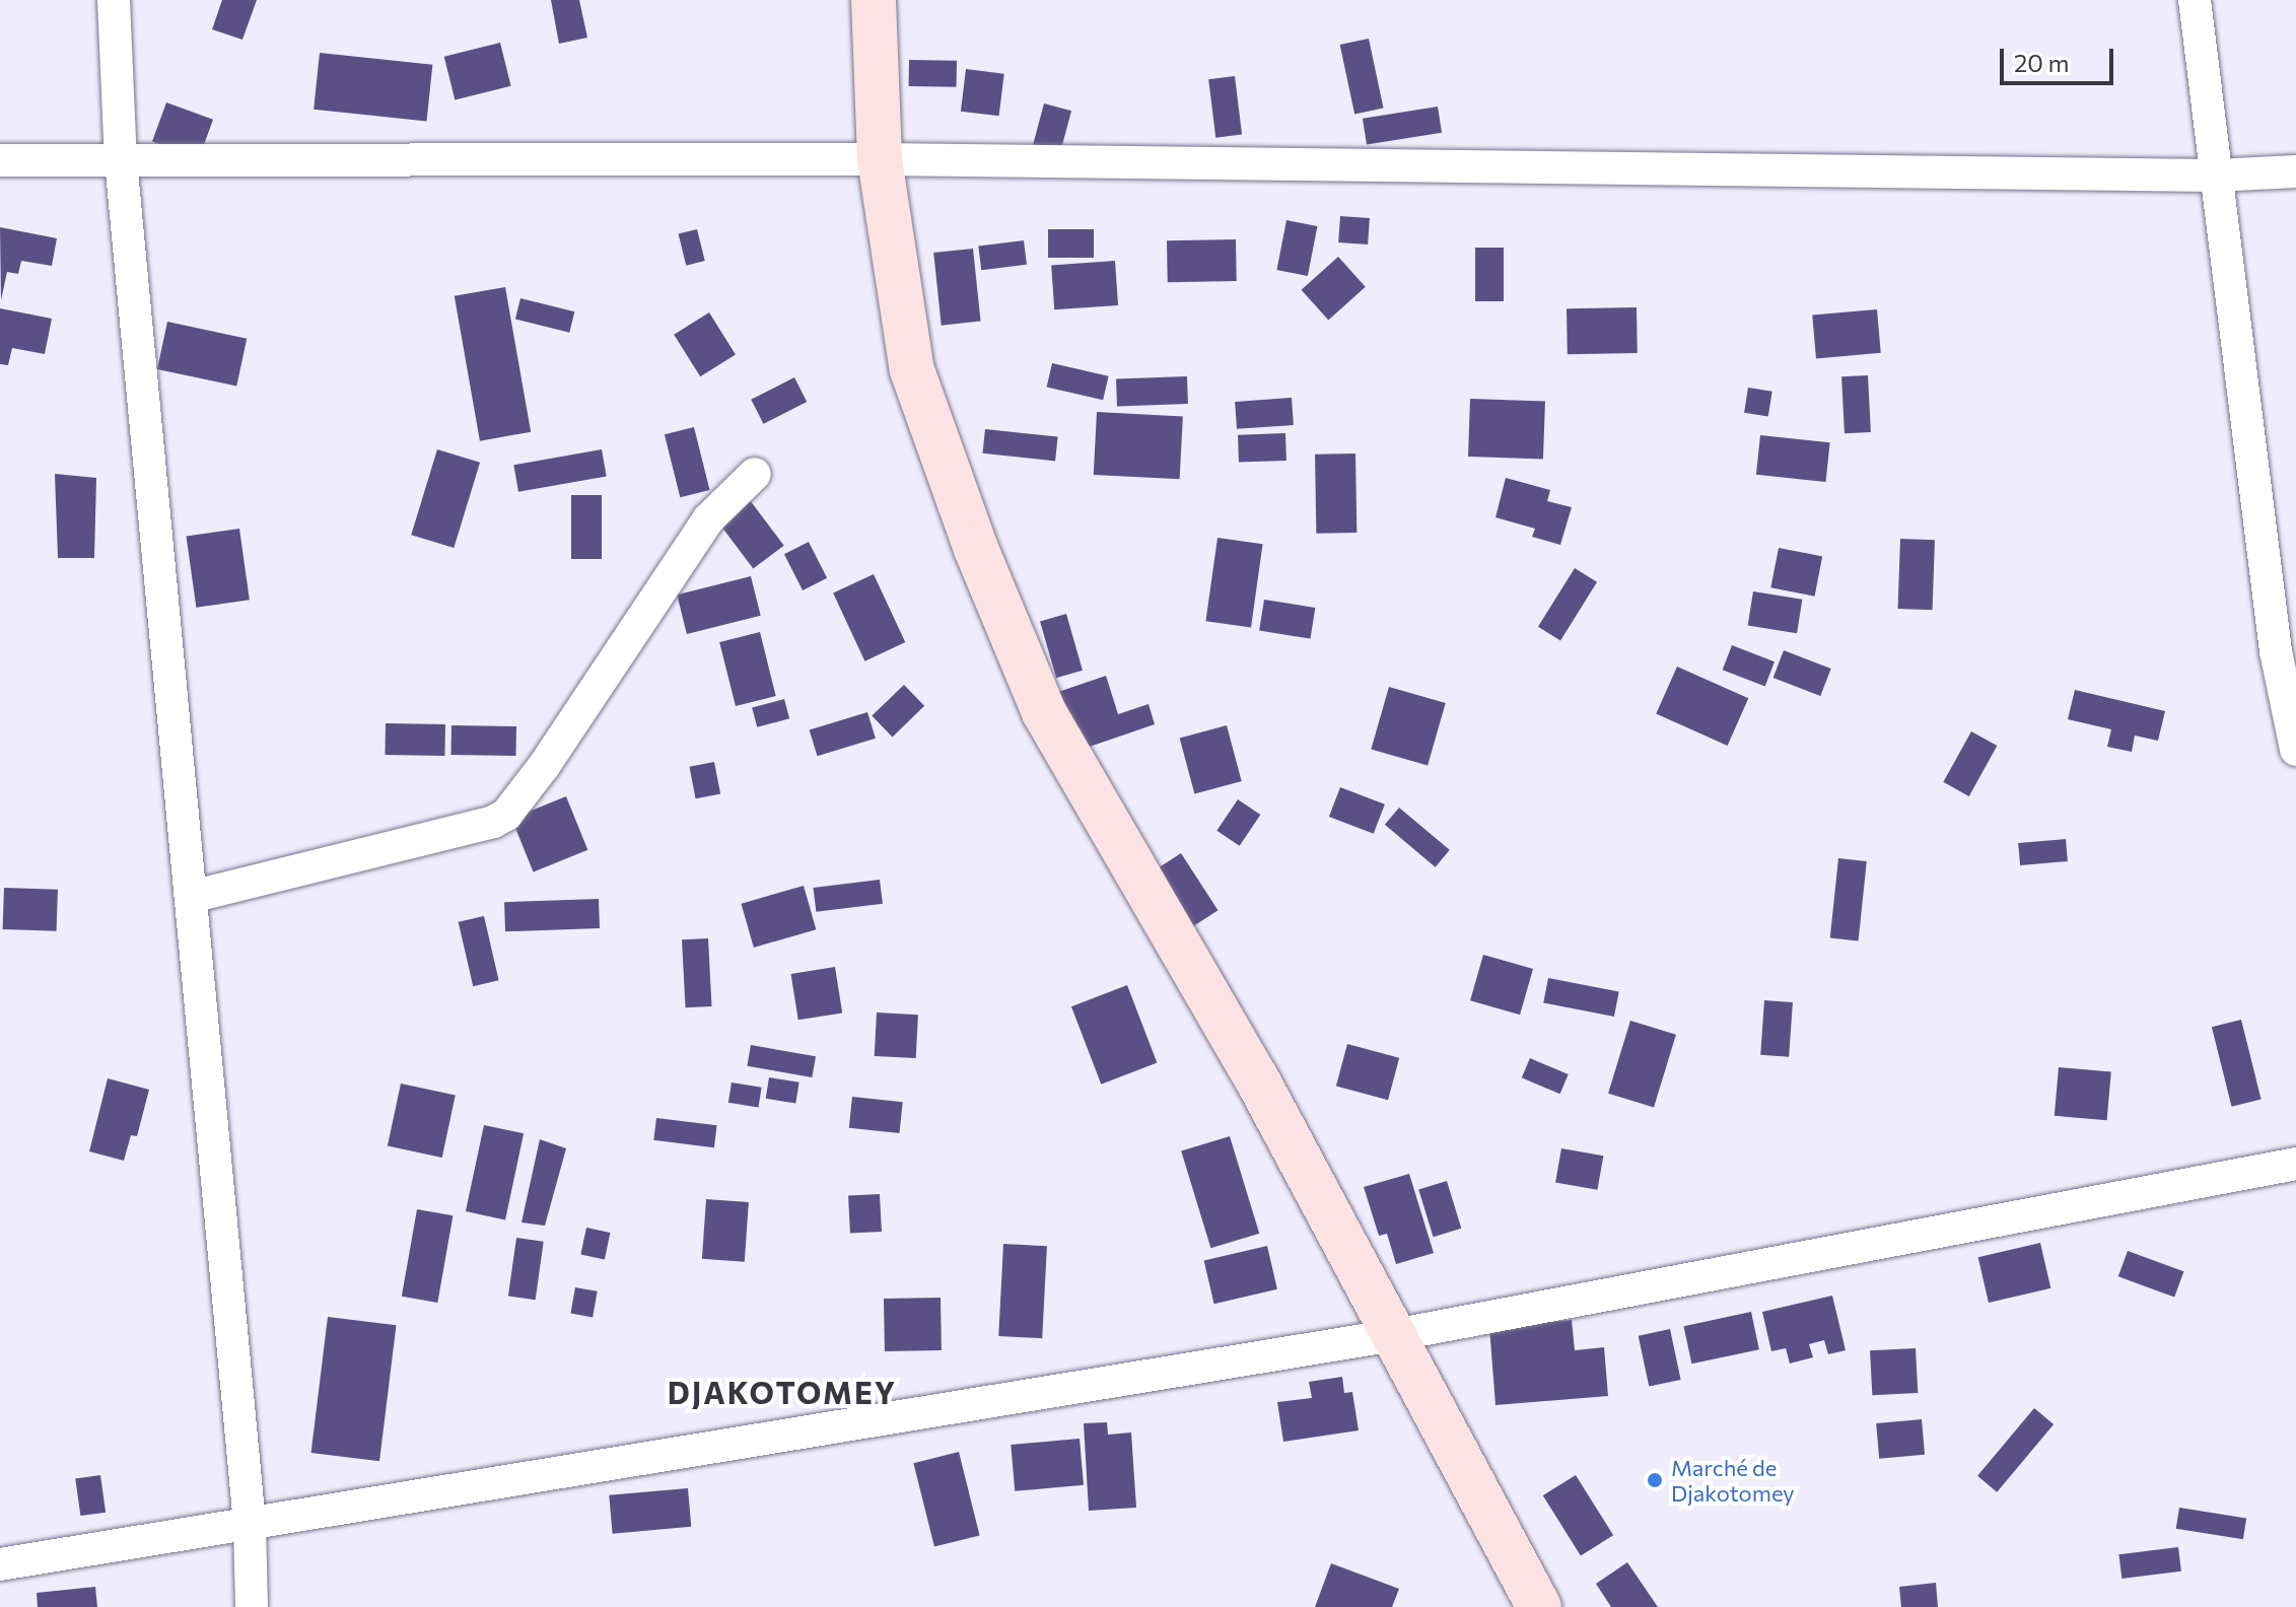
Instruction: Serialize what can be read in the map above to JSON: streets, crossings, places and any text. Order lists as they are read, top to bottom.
{
  "districts": ["DJAKOTOMEY"],
  "places": ["Marché de Djakotomey"],
  "scale_bar": "20 m"
}
